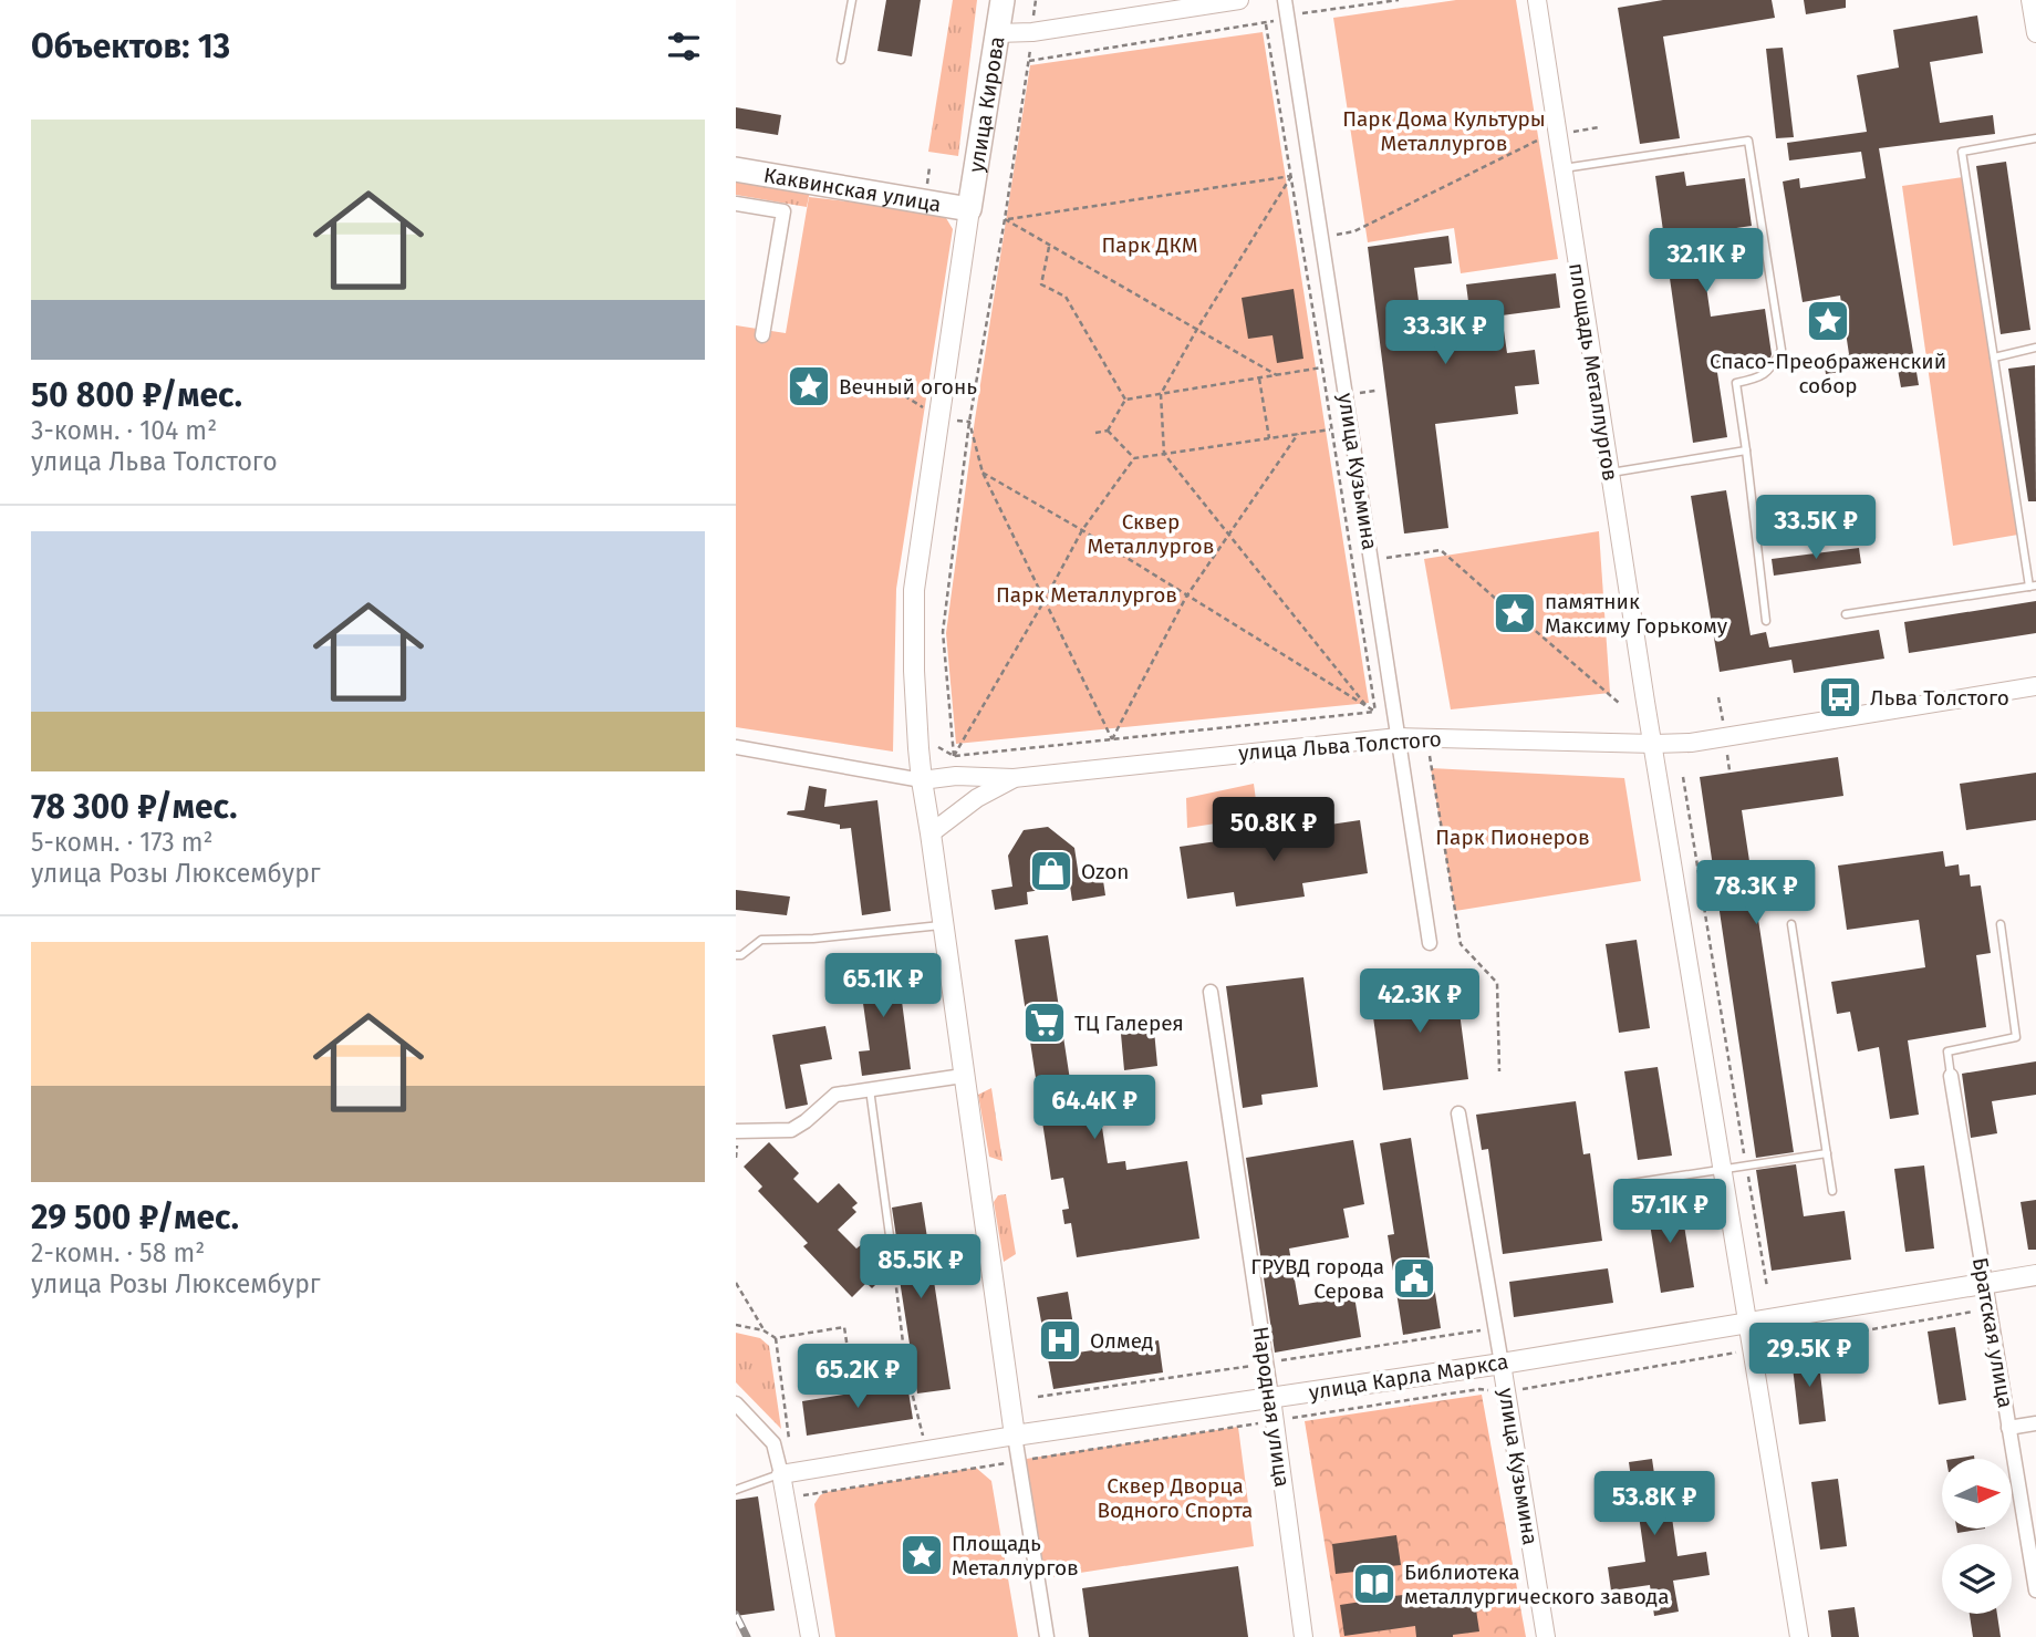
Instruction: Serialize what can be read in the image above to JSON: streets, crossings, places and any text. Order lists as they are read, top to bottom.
{
  "streets": {
    "main road": ["улица Кирова", "Каквинская улица", "улица Карла Маркса"],
    "street": [
      "площадь Металлургов",
      "улица Кузьмина",
      "улица Льва Толстого",
      "Братская улица",
      "Народная улица"
    ]
  },
  "crossings": [
    ["улица Кирова", "Каквинская улица"],
    ["площадь Металлургов", "улица Льва Толстого"],
    ["площадь Металлургов", "улица Карла Маркса"],
    ["улица Кузьмина", "улица Льва Толстого"],
    ["улица Кузьмина", "улица Карла Маркса"],
    ["Братская улица", "улица Карла Маркса"],
    ["улица Карла Маркса", "Народная улица"]
  ],
  "parks": [
    "Парк Дома Культуры Металлургов",
    "Парк ДКМ",
    "Сквер Металлургов",
    "Парк Металлургов",
    "Парк Пионеров",
    "Сквер Дворца Водного Спорта"
  ],
  "places": {
    "place": [
      "Спасо-Преображенский собор",
      "Вечный огонь",
      "памятник Максиму Горькому",
      "Площадь Металлургов"
    ],
    "bus stop": ["Льва Толстого"],
    "shop": ["Ozon"],
    "supermarket": ["ТЦ Галерея"],
    "public building": ["ГРУВД города Серова"],
    "hospital": ["Олмед"],
    "library": ["Библиотека металлургического завода"]
  },
  "north": "right",
  "page": {
    "heading": "Объектов: 13",
    "list": [
      {
        "name": "50 800 ₽/мес.",
        "note": "3-комн. · 104 m² · улица Льва Толстого"
      },
      {
        "name": "78 300 ₽/мес.",
        "note": "5-комн. · 173 m² · улица Розы Люксембург"
      },
      {
        "name": "29 500 ₽/мес.",
        "note": "2-комн. · 58 m² · улица Розы Люксембург"
      }
    ],
    "price": [
      "32.1K ₽",
      "33.3K ₽",
      "33.5K ₽",
      "50.8K ₽",
      "78.3K ₽",
      "65.1K ₽",
      "42.3K ₽",
      "64.4K ₽",
      "57.1K ₽",
      "85.5K ₽",
      "29.5K ₽",
      "65.2K ₽",
      "53.8K ₽"
    ]
  }
}
